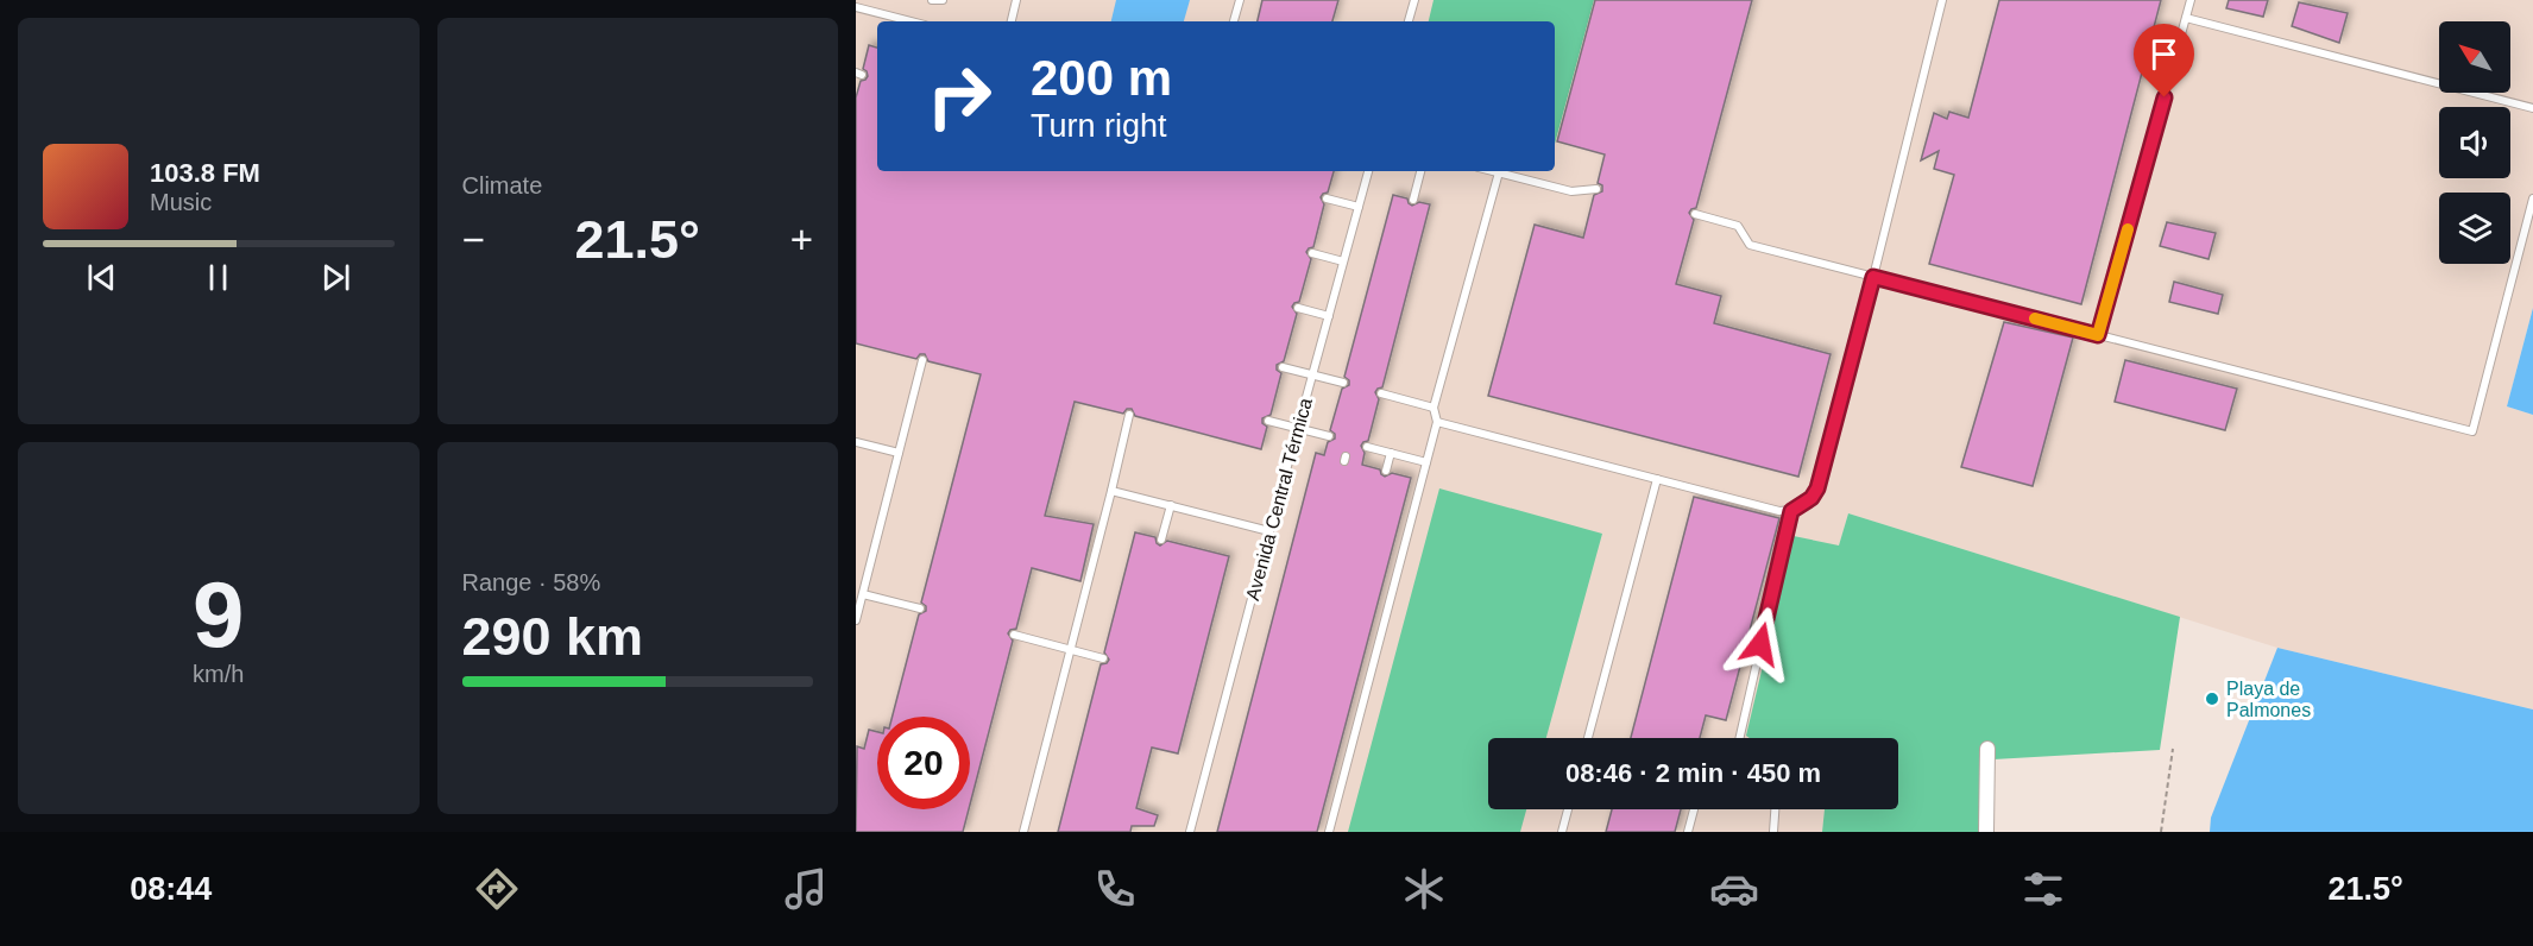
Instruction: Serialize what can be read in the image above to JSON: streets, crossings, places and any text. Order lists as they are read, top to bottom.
{
  "streets": {
    "lane": ["Avenida Central Térmica"]
  },
  "places": ["Playa de Palmones"],
  "north": "top left",
  "page": {
    "tile": [
      "Climate",
      ["9", "km/h"],
      ["Range · 58%", "290 km"]
    ],
    "turn": ["200 m", "Turn right"],
    "song": ["103.8 FM", "Music"],
    "heat": ["−", "21.5°", "+"],
    "limit": "20",
    "trip": "08:46 · 2 min · 450 m",
    "tabs": ["08:44", "21.5°"]
  }
}
